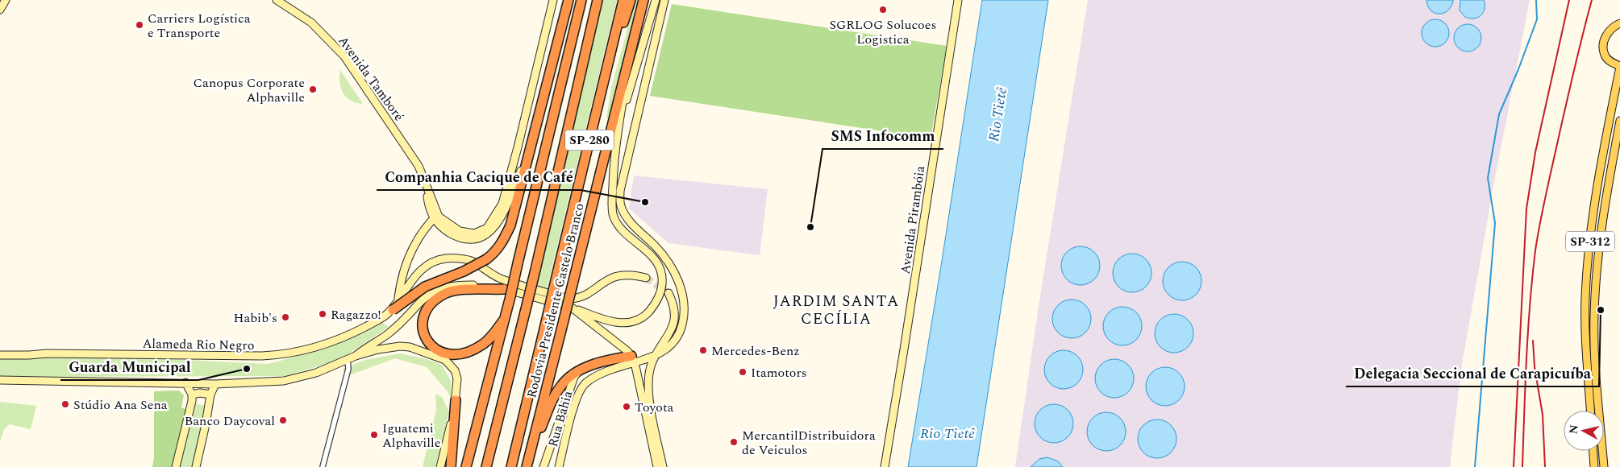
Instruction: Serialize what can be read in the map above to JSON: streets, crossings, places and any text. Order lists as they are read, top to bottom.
{
  "streets": {
    "highway": ["SP-280", "Rodovia Presidente Castelo Branco"],
    "main road": [
      "Avenida Tamboré",
      "Avenida Pirambóia",
      "SP-312",
      "Alameda Rio Negro",
      "Rua Bahia"
    ]
  },
  "districts": ["JARDIM SANTA CECÍLIA"],
  "water": ["Rio Tietê"],
  "places": [
    "SGRLOG Solucoes Logistica",
    "Carriers Logística e Transporte",
    "Canopus Corporate Alphaville",
    "Companhia Cacique de Café",
    "SMS Infocomm",
    "Delegacia Seccional de Carapicuíba",
    "Ragazzo!",
    "Habib's",
    "Mercedes-Benz",
    "Guarda Municipal",
    "Itamotors",
    "Stúdio Ana Sena",
    "Toyota",
    "Banco Daycoval",
    "Iguatemi Alphaville",
    "MercantilDistribuidora de Veiculos"
  ],
  "north": "left"
}
